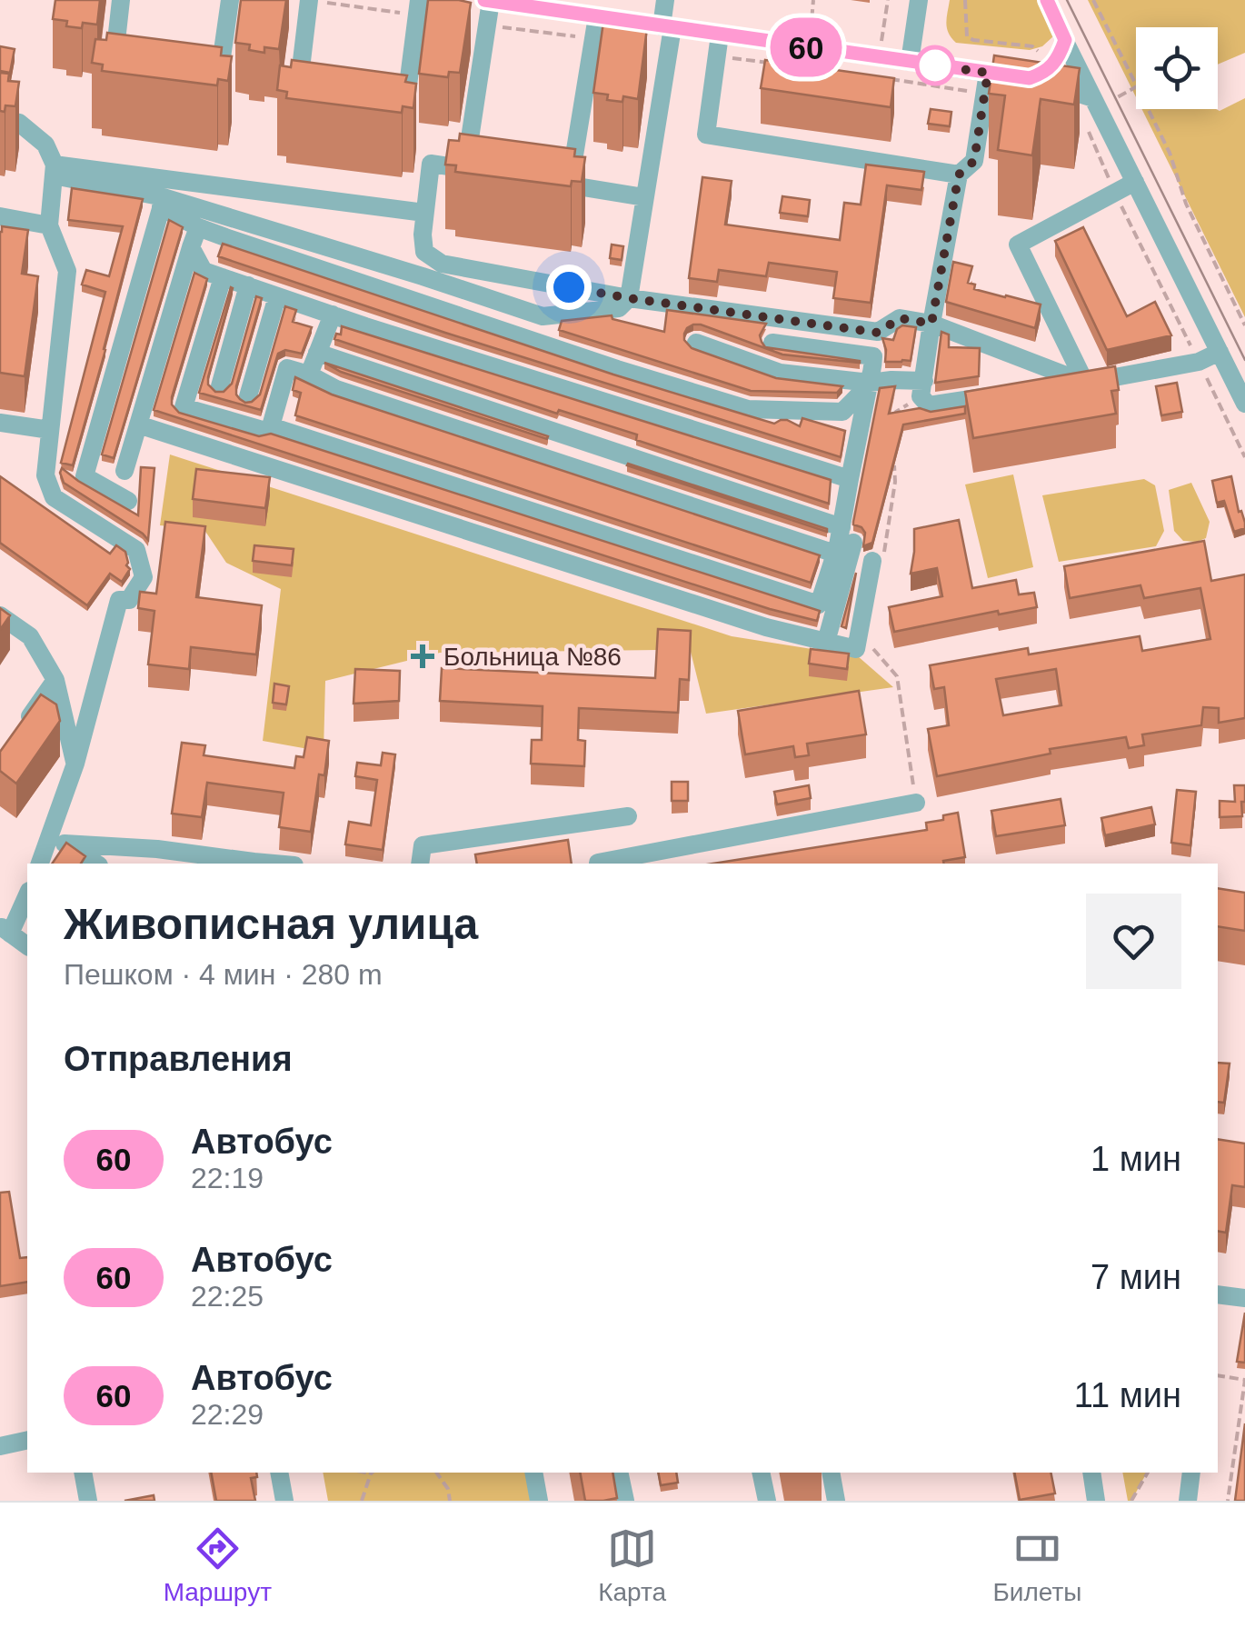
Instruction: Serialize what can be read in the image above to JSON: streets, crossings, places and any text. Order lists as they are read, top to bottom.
{
  "places": {
    "health": ["Больница №86"]
  },
  "lines": ["bus line 60"],
  "page": {
    "on_map": "60",
    "heading": [
      ["Живописная улица", "Пешком · 4 мин · 280 m"],
      "Отправления"
    ],
    "list": [
      {
        "mark": "60",
        "name": "Автобус",
        "note": "22:19",
        "value": "1 мин"
      },
      {
        "mark": "60",
        "name": "Автобус",
        "note": "22:25",
        "value": "7 мин"
      },
      {
        "mark": "60",
        "name": "Автобус",
        "note": "22:29",
        "value": "11 мин"
      }
    ],
    "tabs": ["Маршрут", "Карта", "Билеты"]
  }
}
